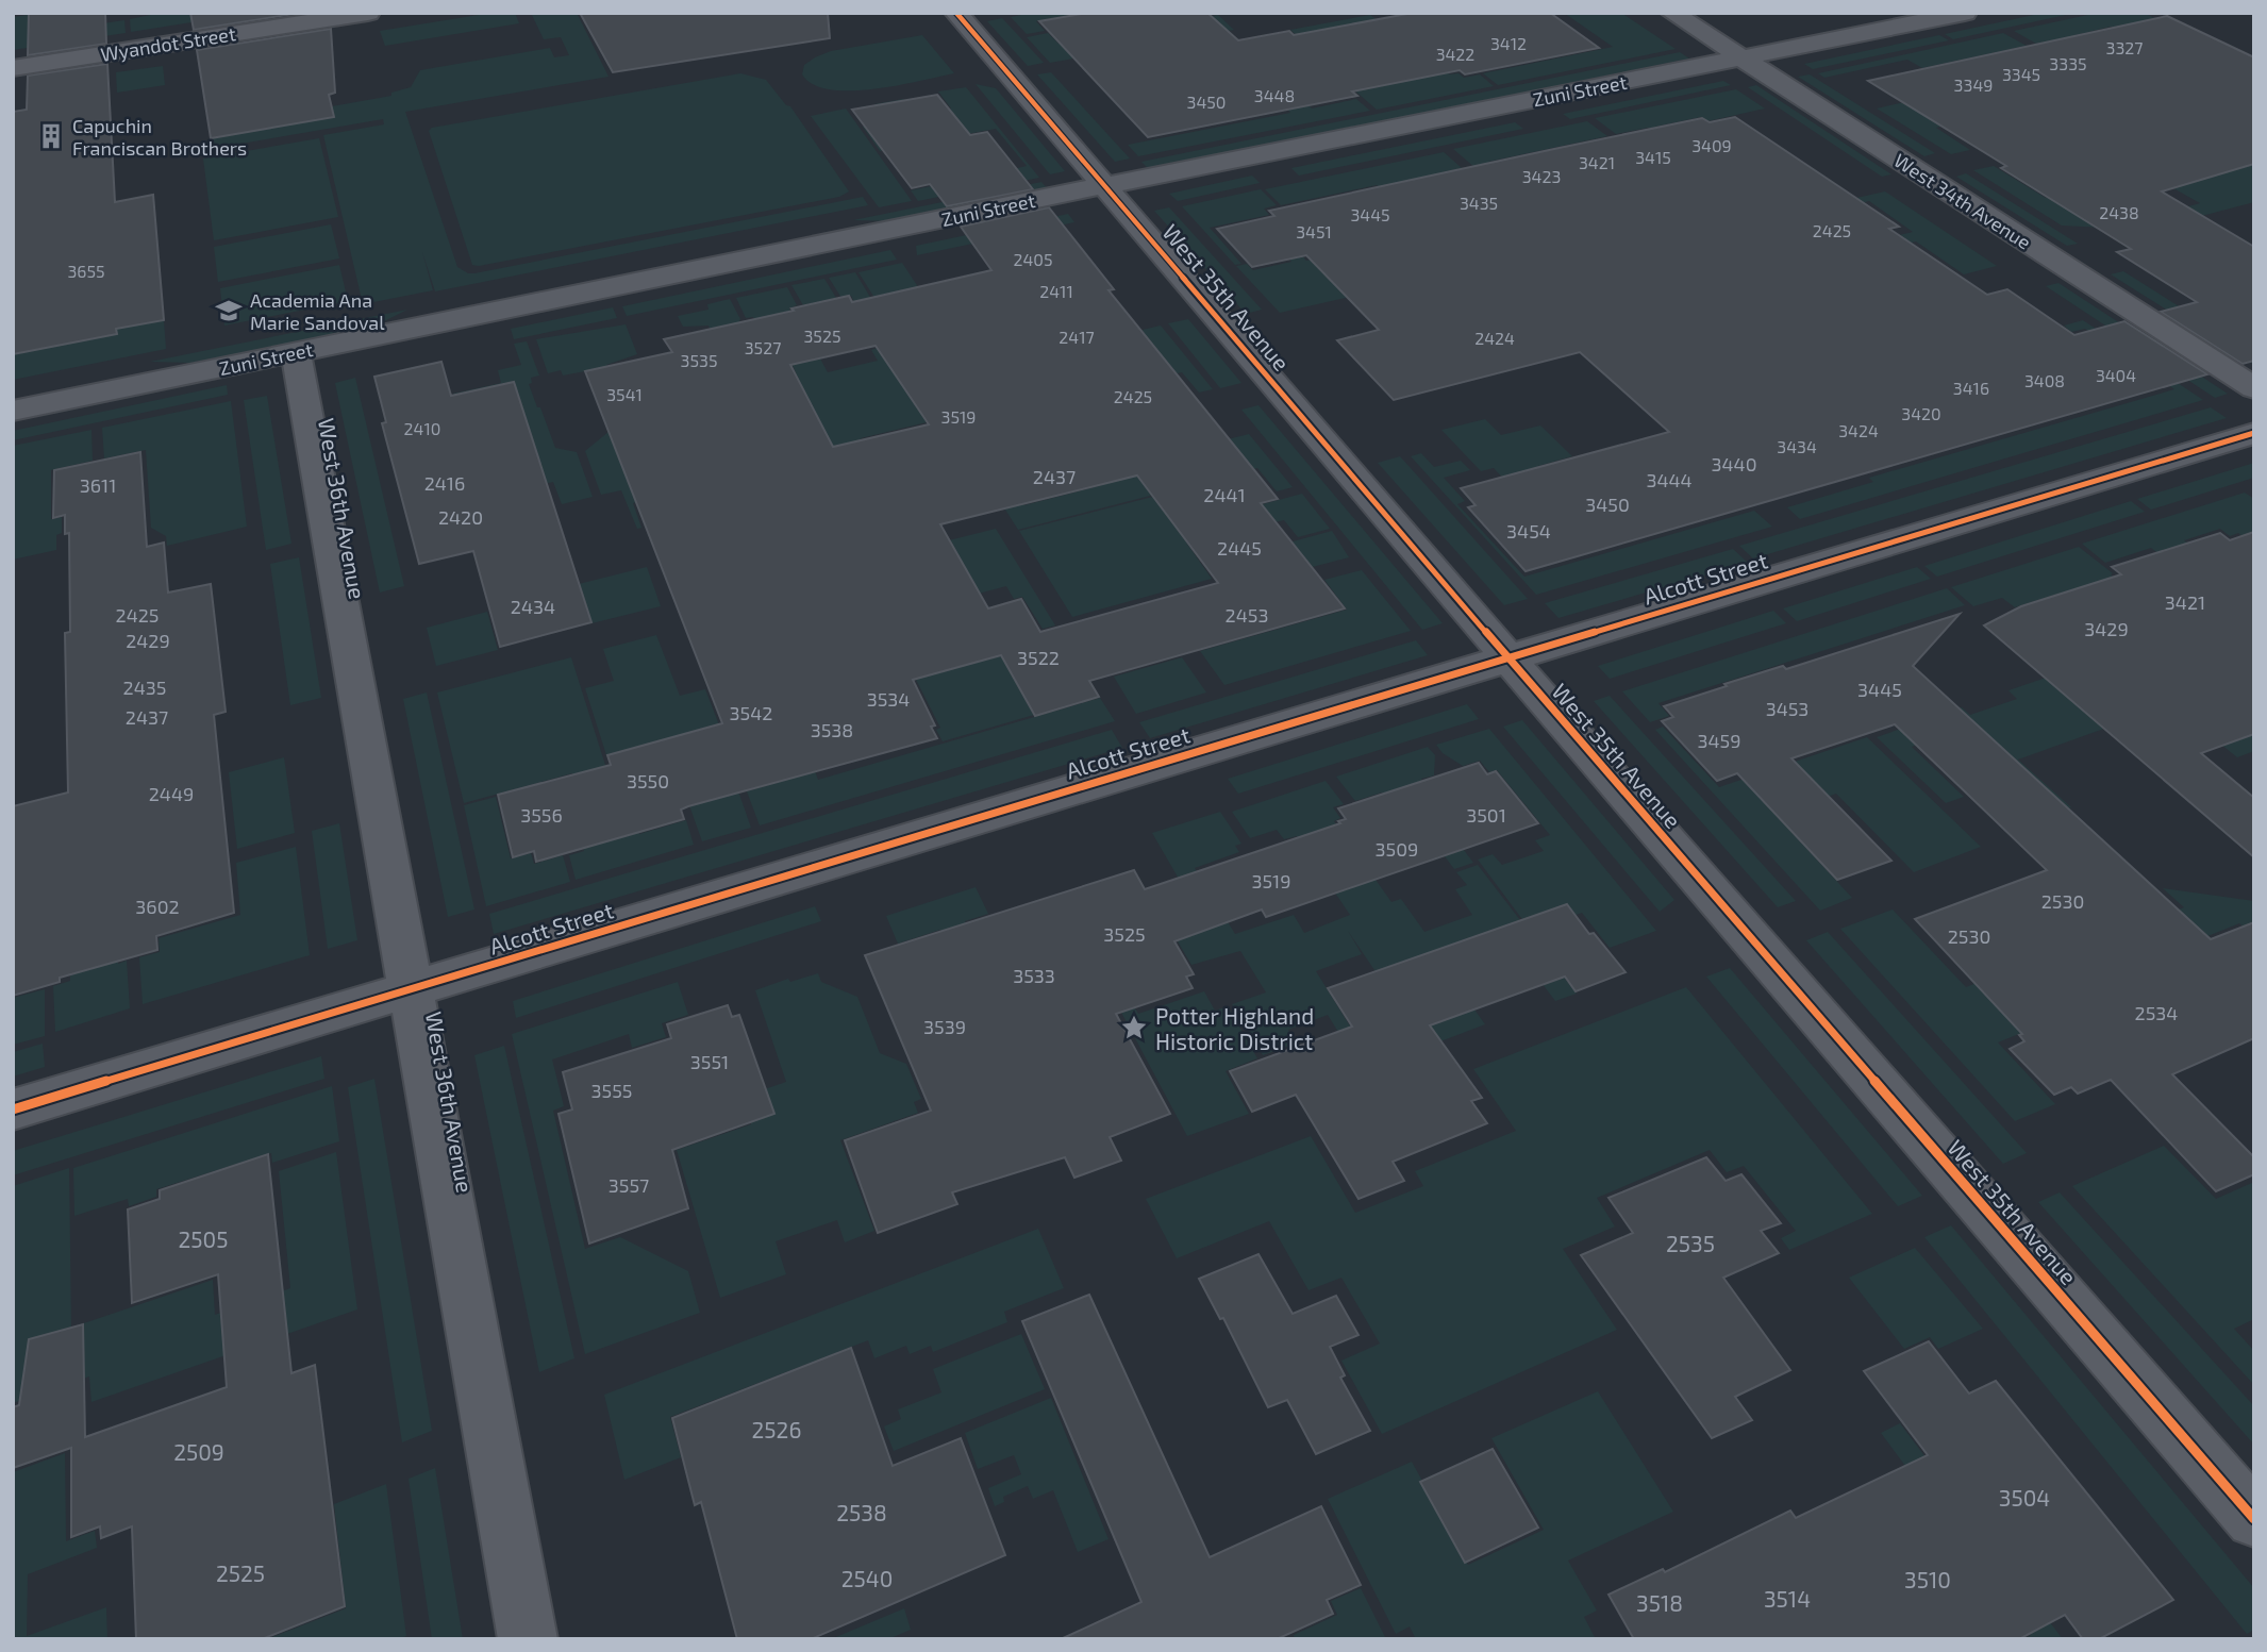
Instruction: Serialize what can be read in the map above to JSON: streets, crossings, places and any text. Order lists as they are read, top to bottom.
{
  "streets": {
    "street": [
      "Wyandot Street",
      "Zuni Street",
      "West 34th Avenue",
      "West 35th Avenue",
      "West 36th Avenue",
      "Alcott Street"
    ]
  },
  "crossings": [
    ["Zuni Street", "West 34th Avenue"],
    ["Zuni Street", "West 35th Avenue"],
    ["Zuni Street", "West 36th Avenue"],
    ["West 35th Avenue", "Alcott Street"],
    ["West 36th Avenue", "Alcott Street"]
  ],
  "places": {
    "building": ["Capuchin Franciscan Brothers"],
    "school or university": ["Academia Ana Marie Sandoval"],
    "place": ["Potter Highland Historic District"]
  },
  "house_numbers": [
    "3412",
    "3327",
    "3422",
    "3335",
    "3345",
    "3349",
    "3448",
    "3450",
    "3409",
    "3415",
    "3421",
    "3423",
    "3435",
    "2438",
    "3445",
    "2425",
    "3451",
    "2405",
    "3655",
    "2411",
    "3525",
    "2417",
    "2424",
    "3527",
    "3535",
    "3404",
    "3408",
    "3416",
    "3541",
    "2425",
    "3420",
    "3519",
    "2410",
    "3424",
    "3434",
    "3440",
    "2437",
    "3444",
    "2416",
    "3611",
    "2441",
    "3450",
    "2420",
    "3454",
    "2445",
    "3421",
    "2434",
    "2425",
    "2453",
    "3429",
    "2429",
    "3522",
    "2435",
    "3445",
    "3534",
    "3453",
    "3542",
    "2437",
    "3538",
    "3459",
    "3550",
    "2449",
    "3556",
    "3501",
    "3509",
    "3519",
    "2530",
    "3602",
    "3525",
    "2530",
    "3533",
    "2534",
    "3539",
    "3551",
    "3555",
    "3557",
    "2505",
    "2535",
    "2526",
    "2509",
    "3504",
    "2538",
    "2525",
    "2540",
    "3510",
    "3514",
    "3518"
  ]
}
